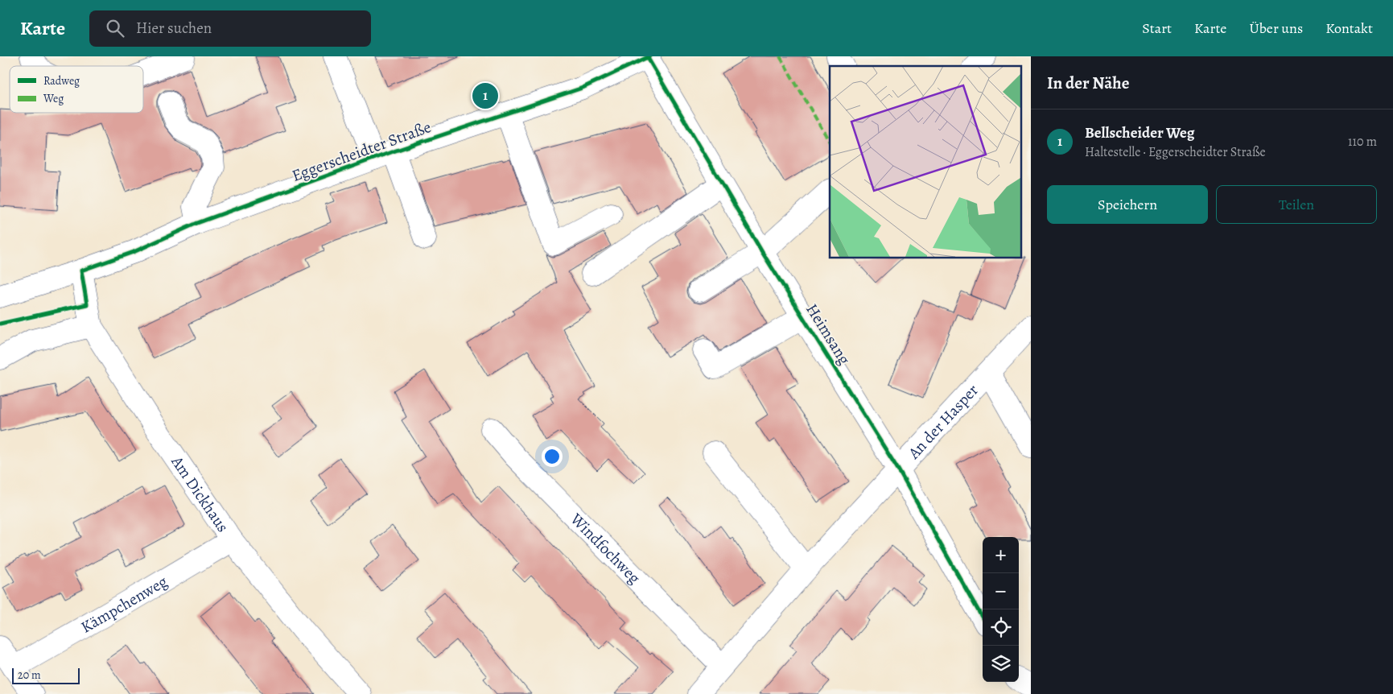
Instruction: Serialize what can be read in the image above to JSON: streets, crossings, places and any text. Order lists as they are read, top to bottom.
{
  "streets": {
    "street": [
      "Eggerscheidter Straße",
      "Heimsang",
      "An der Hasper",
      "Am Dickhaus",
      "Windfochweg",
      "Kämpchenweg"
    ]
  },
  "crossings": [
    ["Eggerscheidter Straße", "Heimsang"],
    ["Eggerscheidter Straße", "Am Dickhaus"],
    ["Heimsang", "An der Hasper"],
    ["An der Hasper", "Windfochweg"],
    ["Am Dickhaus", "Kämpchenweg"]
  ],
  "legend": ["Radweg", "Weg"],
  "scale_bar": "20 m",
  "page": {
    "header": "Karte",
    "search": "Hier suchen",
    "nav": [
      "Start",
      "Karte",
      "Über uns",
      "Kontakt"
    ],
    "heading": "In der Nähe",
    "pins": "1",
    "list": [
      {
        "mark": "1",
        "name": "Bellscheider Weg",
        "note": "Haltestelle · Eggerscheidter Straße",
        "value": "110 m"
      }
    ],
    "buttons": ["Speichern", "Teilen"],
    "map_buttons": ["+", "−"],
    "scale": "20 m"
  }
}
